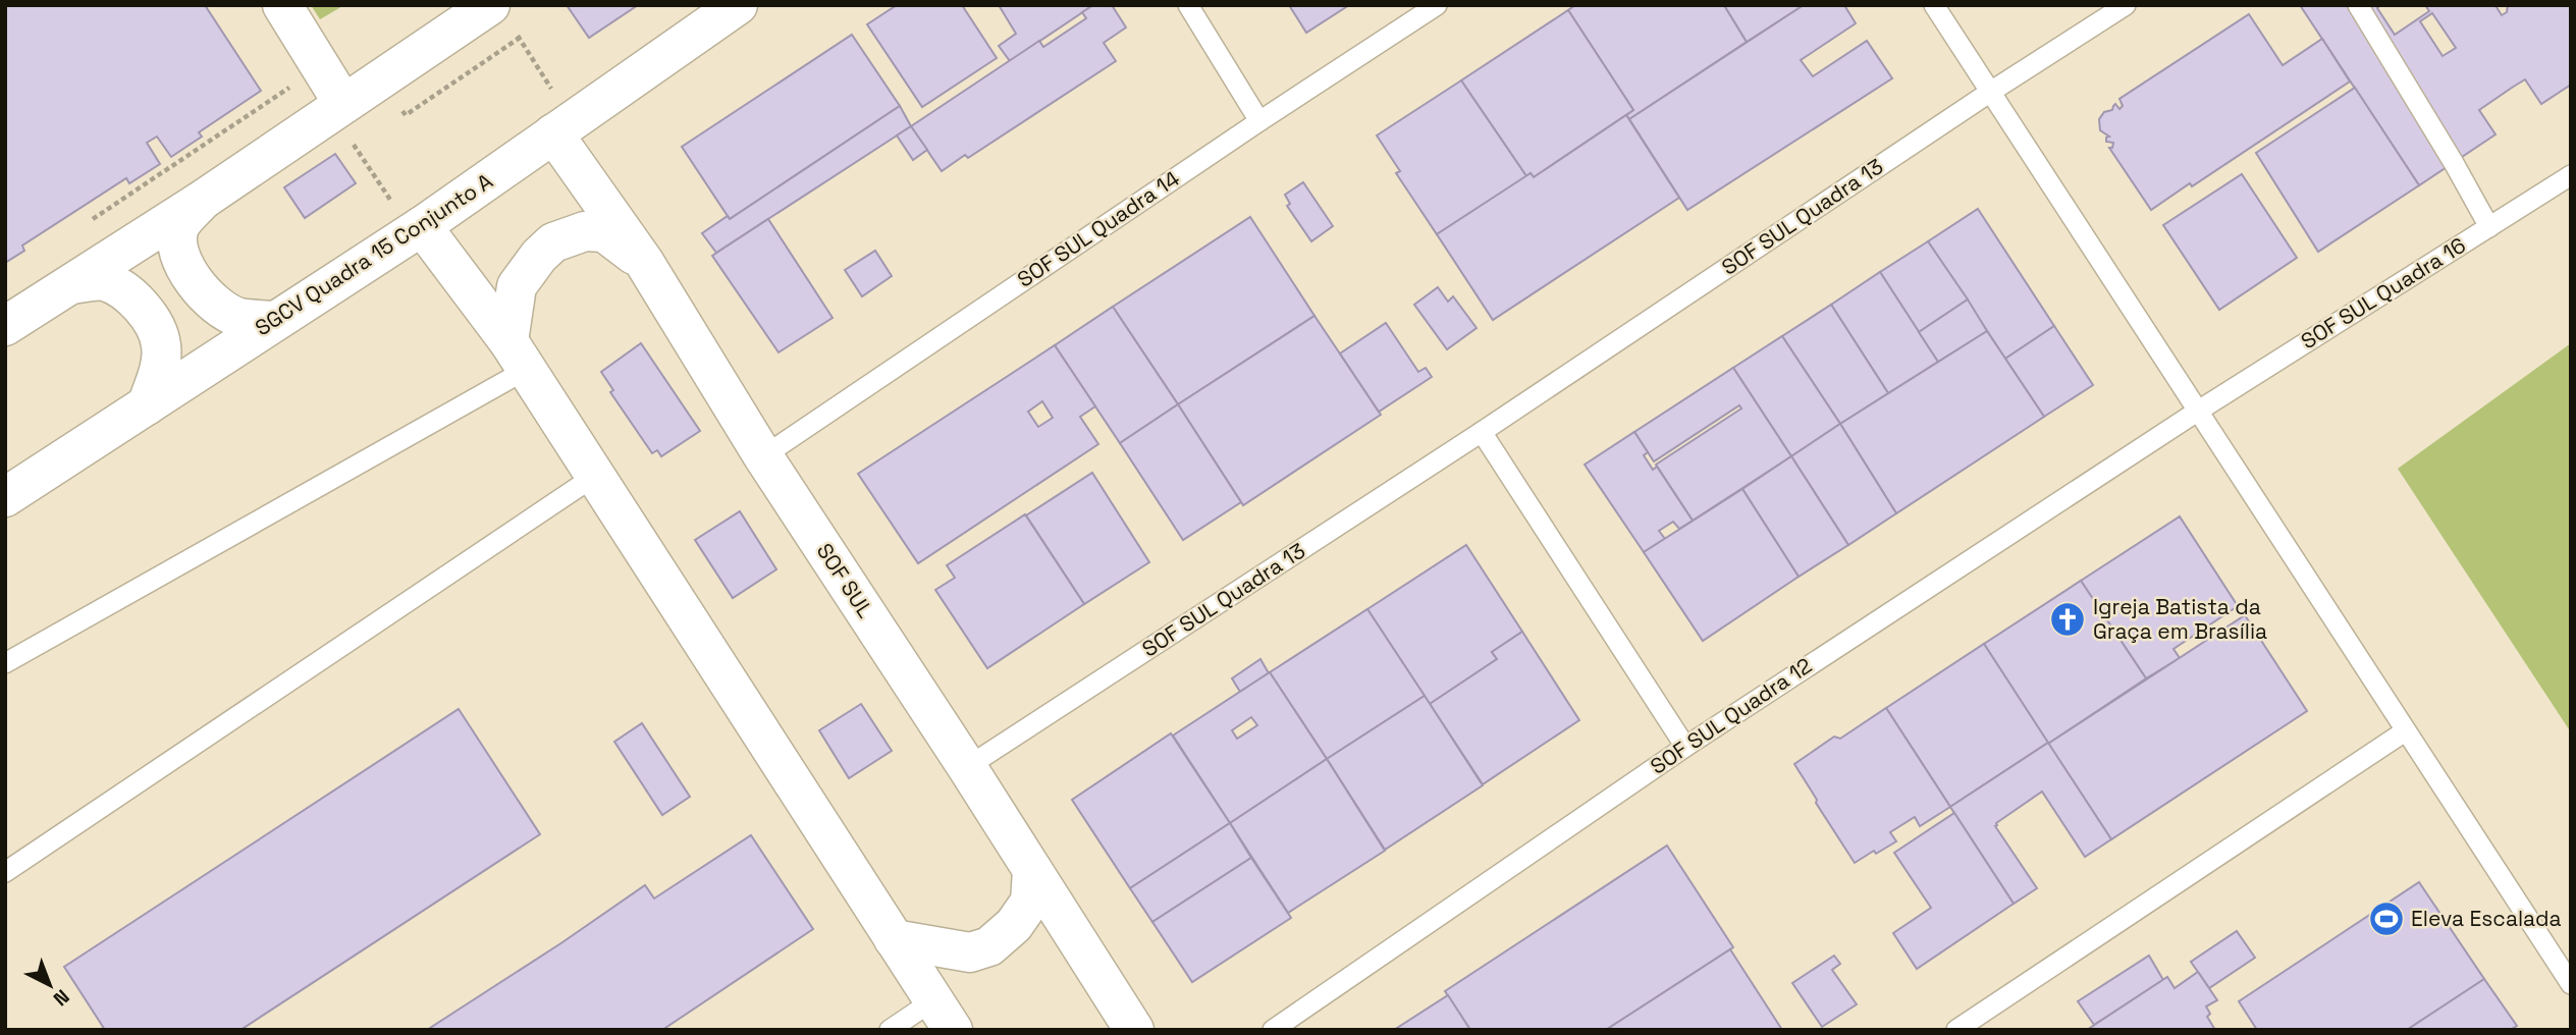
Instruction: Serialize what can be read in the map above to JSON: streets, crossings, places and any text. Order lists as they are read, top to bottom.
{
  "streets": {
    "street": ["SGCV Quadra 15 Conjunto A", "SOF SUL"],
    "lane": [
      "SOF SUL Quadra 13",
      "SOF SUL Quadra 14",
      "SOF SUL Quadra 16",
      "SOF SUL Quadra 12"
    ]
  },
  "crossings": [
    ["SOF SUL Quadra 13", "SOF SUL"],
    ["SOF SUL Quadra 14", "SOF SUL"],
    ["SGCV Quadra 15 Conjunto A", "SOF SUL"],
    ["SOF SUL Quadra 16", "SOF SUL Quadra 12"]
  ],
  "places": {
    "church": ["Igreja Batista da Graça em Brasília"],
    "sports": ["Eleva Escalada"]
  },
  "north": "bottom right"
}
